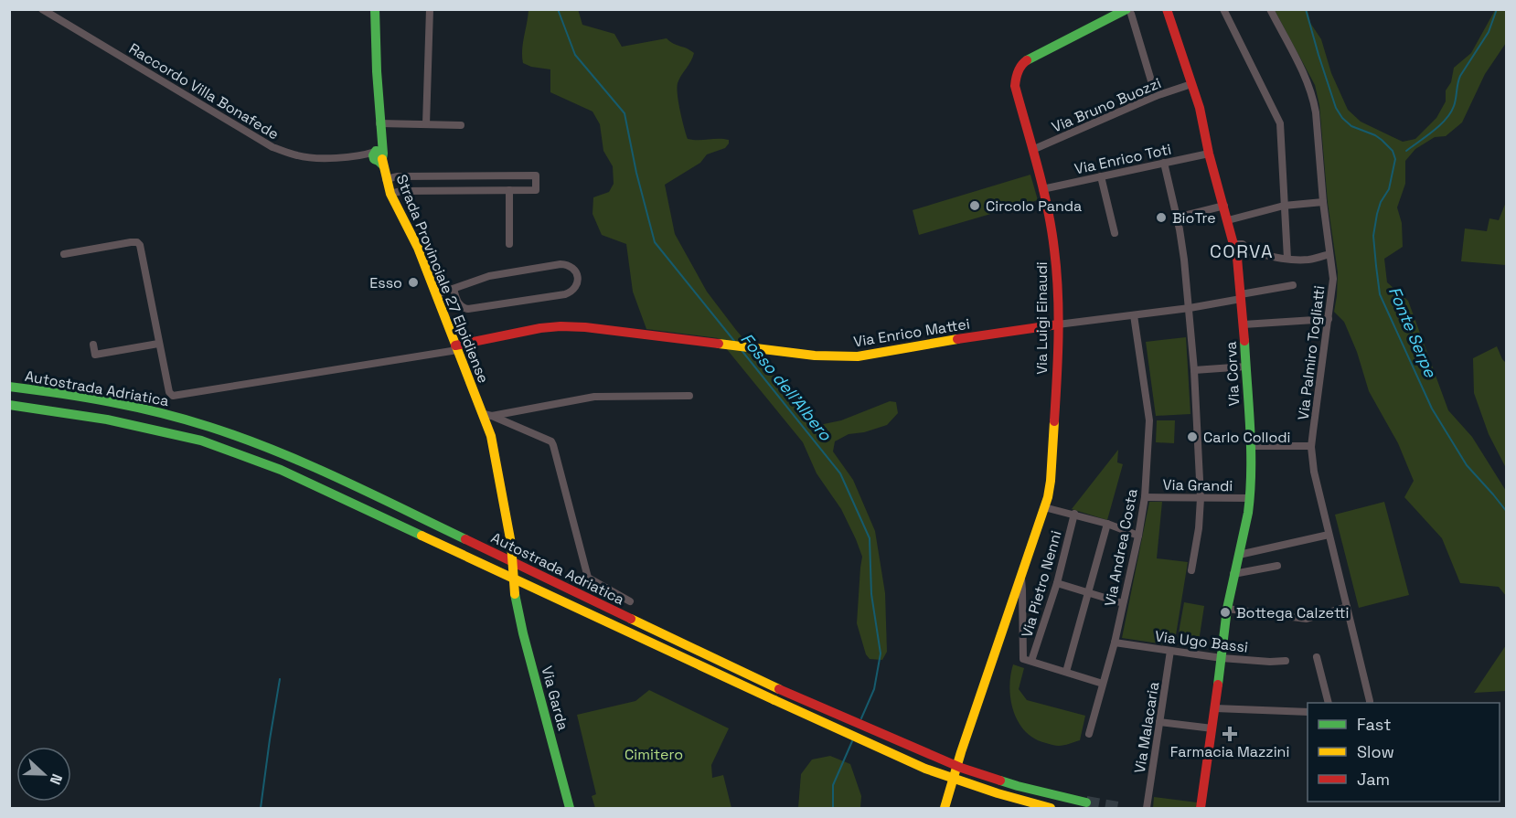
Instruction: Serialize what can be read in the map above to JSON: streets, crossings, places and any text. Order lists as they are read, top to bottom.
{
  "streets": {
    "main road": [
      "Strada Provinciale 27 Elpidiense",
      "Via Luigi Einaudi",
      "Via Enrico Mattei",
      "Via Corva",
      "Autostrada Adriatica",
      "Via Garda"
    ],
    "street": [
      "Raccordo Villa Bonafede",
      "Via Bruno Buozzi",
      "Via Enrico Toti",
      "Via Palmiro Togliatti",
      "Via Grandi",
      "Via Andrea Costa",
      "Via Pietro Nenni",
      "Via Ugo Bassi",
      "Via Malacaria"
    ]
  },
  "crossings": [
    ["Raccordo Villa Bonafede", "Strada Provinciale 27 Elpidiense"],
    ["Via Bruno Buozzi", "Via Luigi Einaudi"],
    ["Via Bruno Buozzi", "Via Corva"],
    ["Via Enrico Toti", "Via Luigi Einaudi"],
    ["Via Enrico Toti", "Via Corva"],
    ["Strada Provinciale 27 Elpidiense", "Via Enrico Mattei"],
    ["Strada Provinciale 27 Elpidiense", "Via Garda"],
    ["Via Luigi Einaudi", "Via Enrico Mattei"],
    ["Via Luigi Einaudi", "Via Pietro Nenni"],
    ["Via Enrico Mattei", "Via Corva"],
    ["Via Enrico Mattei", "Via Andrea Costa"],
    ["Via Corva", "Via Grandi"],
    ["Via Corva", "Via Ugo Bassi"],
    ["Via Grandi", "Via Andrea Costa"],
    ["Via Andrea Costa", "Via Ugo Bassi"],
    ["Via Ugo Bassi", "Via Malacaria"]
  ],
  "districts": ["CORVA"],
  "water": ["Fonte Serpe", "Fosso dell'Albero"],
  "parks": ["Cimitero"],
  "places": {
    "other": [
      "Circolo Panda",
      "BioTre",
      "Esso",
      "Carlo Collodi",
      "Bottega Calzetti"
    ],
    "health": ["Farmacia Mazzini"]
  },
  "legend": ["Fast", "Slow", "Jam"],
  "north": "right"
}
